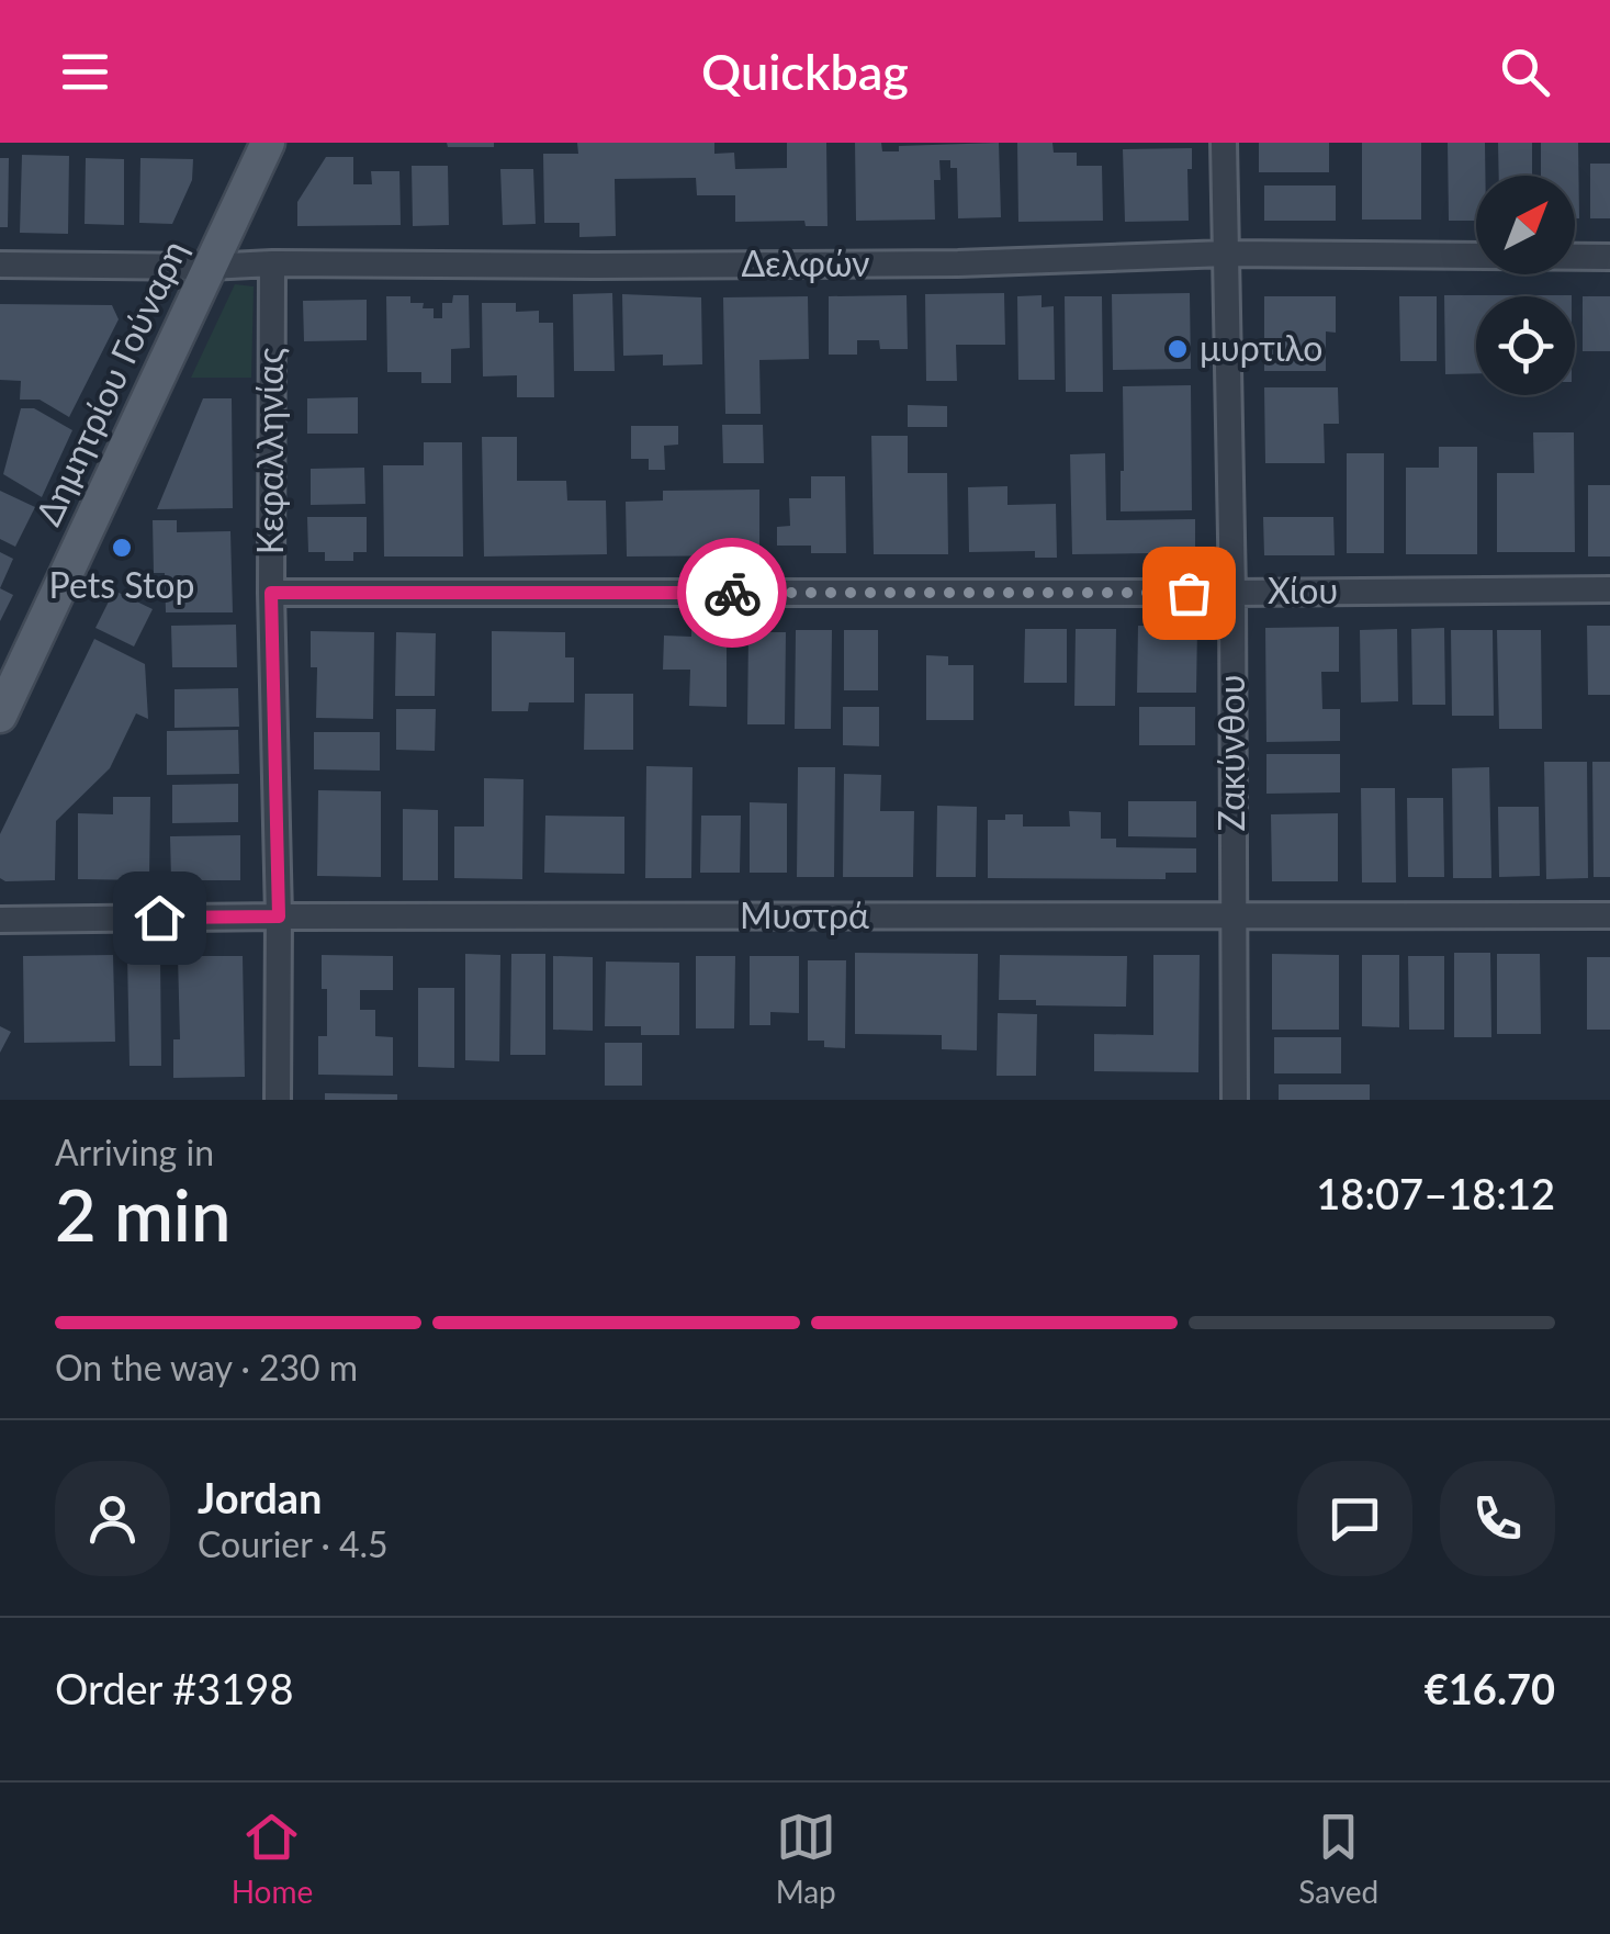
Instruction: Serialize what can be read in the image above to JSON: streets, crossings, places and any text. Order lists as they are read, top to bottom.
{
  "streets": {
    "main road": ["Δημητρίου Γούναρη"],
    "street": [
      "Δελφών",
      "Κεφαλληνίας",
      "Χίου",
      "Ζακύνθου",
      "Μυστρά"
    ]
  },
  "crossings": [
    ["Δελφών", "Δημητρίου Γούναρη"],
    ["Δελφών", "Κεφαλληνίας"],
    ["Δελφών", "Ζακύνθου"],
    ["Κεφαλληνίας", "Χίου"],
    ["Κεφαλληνίας", "Μυστρά"],
    ["Χίου", "Ζακύνθου"],
    ["Ζακύνθου", "Μυστρά"]
  ],
  "places": ["μυρτιλο", "Pets Stop"],
  "north": "top right",
  "page": {
    "header": "Quickbag",
    "heading": ["2 min", "Arriving in", "18:07–18:12"],
    "panel": [
      "Jordan",
      "Courier · 4.5",
      "Order #3198",
      "€16.70"
    ],
    "bar": "On the way · 230 m",
    "tabs": ["Home", "Map", "Saved"]
  }
}
